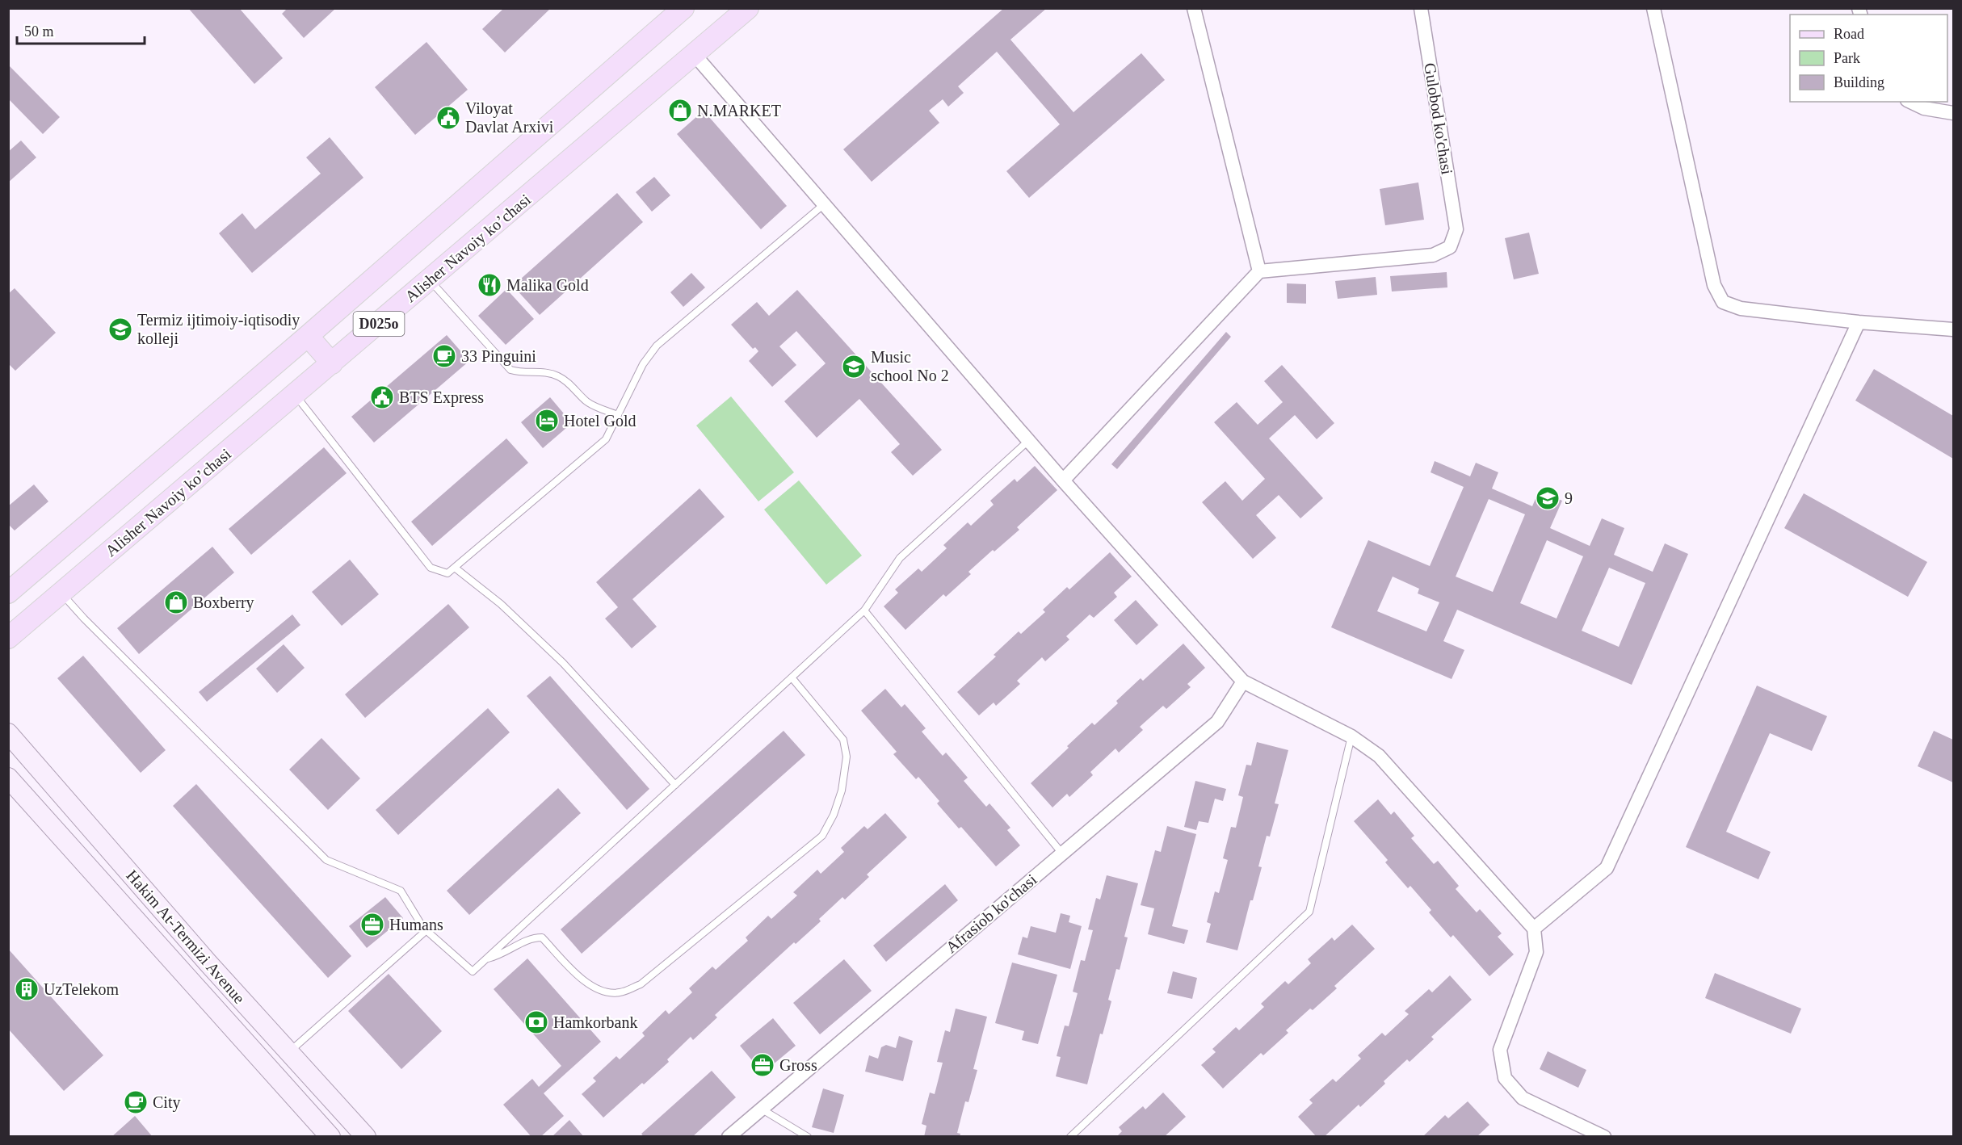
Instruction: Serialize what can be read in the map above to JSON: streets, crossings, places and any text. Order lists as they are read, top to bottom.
{
  "streets": {
    "main road": ["Alisher Navoiy ko’chasi", "D025o", "Hakim At-Termizi Avenue"],
    "street": ["Gulobod ko'chasi", "Afrasiob ko'chasi"]
  },
  "places": {
    "shop": ["N.MARKET", "Boxberry"],
    "public building": ["Viloyat Davlat Arxivi", "BTS Express"],
    "restaurant": ["Malika Gold"],
    "school or university": ["Termiz ijtimoiy-iqtisodiy kolleji", "Music school No 2", "9"],
    "cafe": ["33 Pinguini", "City"],
    "hotel": ["Hotel Gold"],
    "office": ["Humans", "Gross"],
    "building": ["UzTelekom"],
    "bank": ["Hamkorbank"]
  },
  "legend": ["Road", "Park", "Building"],
  "scale_bar": "50 m"
}
